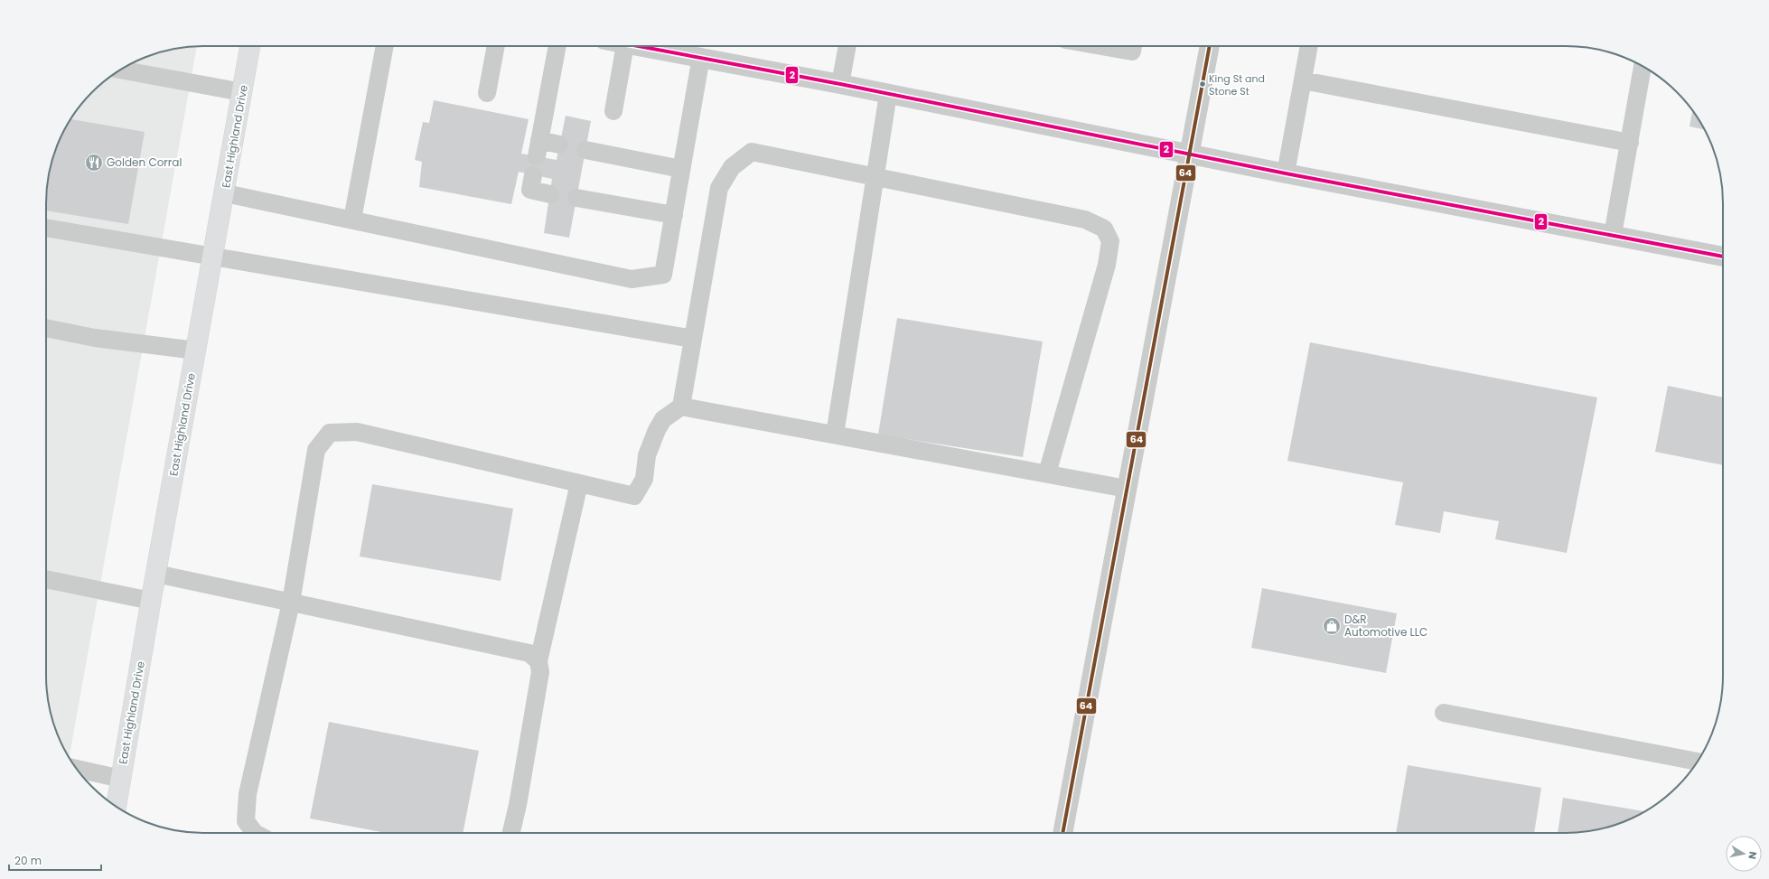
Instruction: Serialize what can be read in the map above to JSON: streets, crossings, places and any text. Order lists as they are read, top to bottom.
{
  "streets": {
    "main road": ["East Highland Drive"]
  },
  "places": {
    "other": ["King St and Stone St"],
    "restaurant": ["Golden Corral"],
    "shop": ["D&R Automotive LLC"]
  },
  "lines": ["transit line 2", "transit line 64"],
  "scale_bar": "20 m",
  "north": "right"
}
